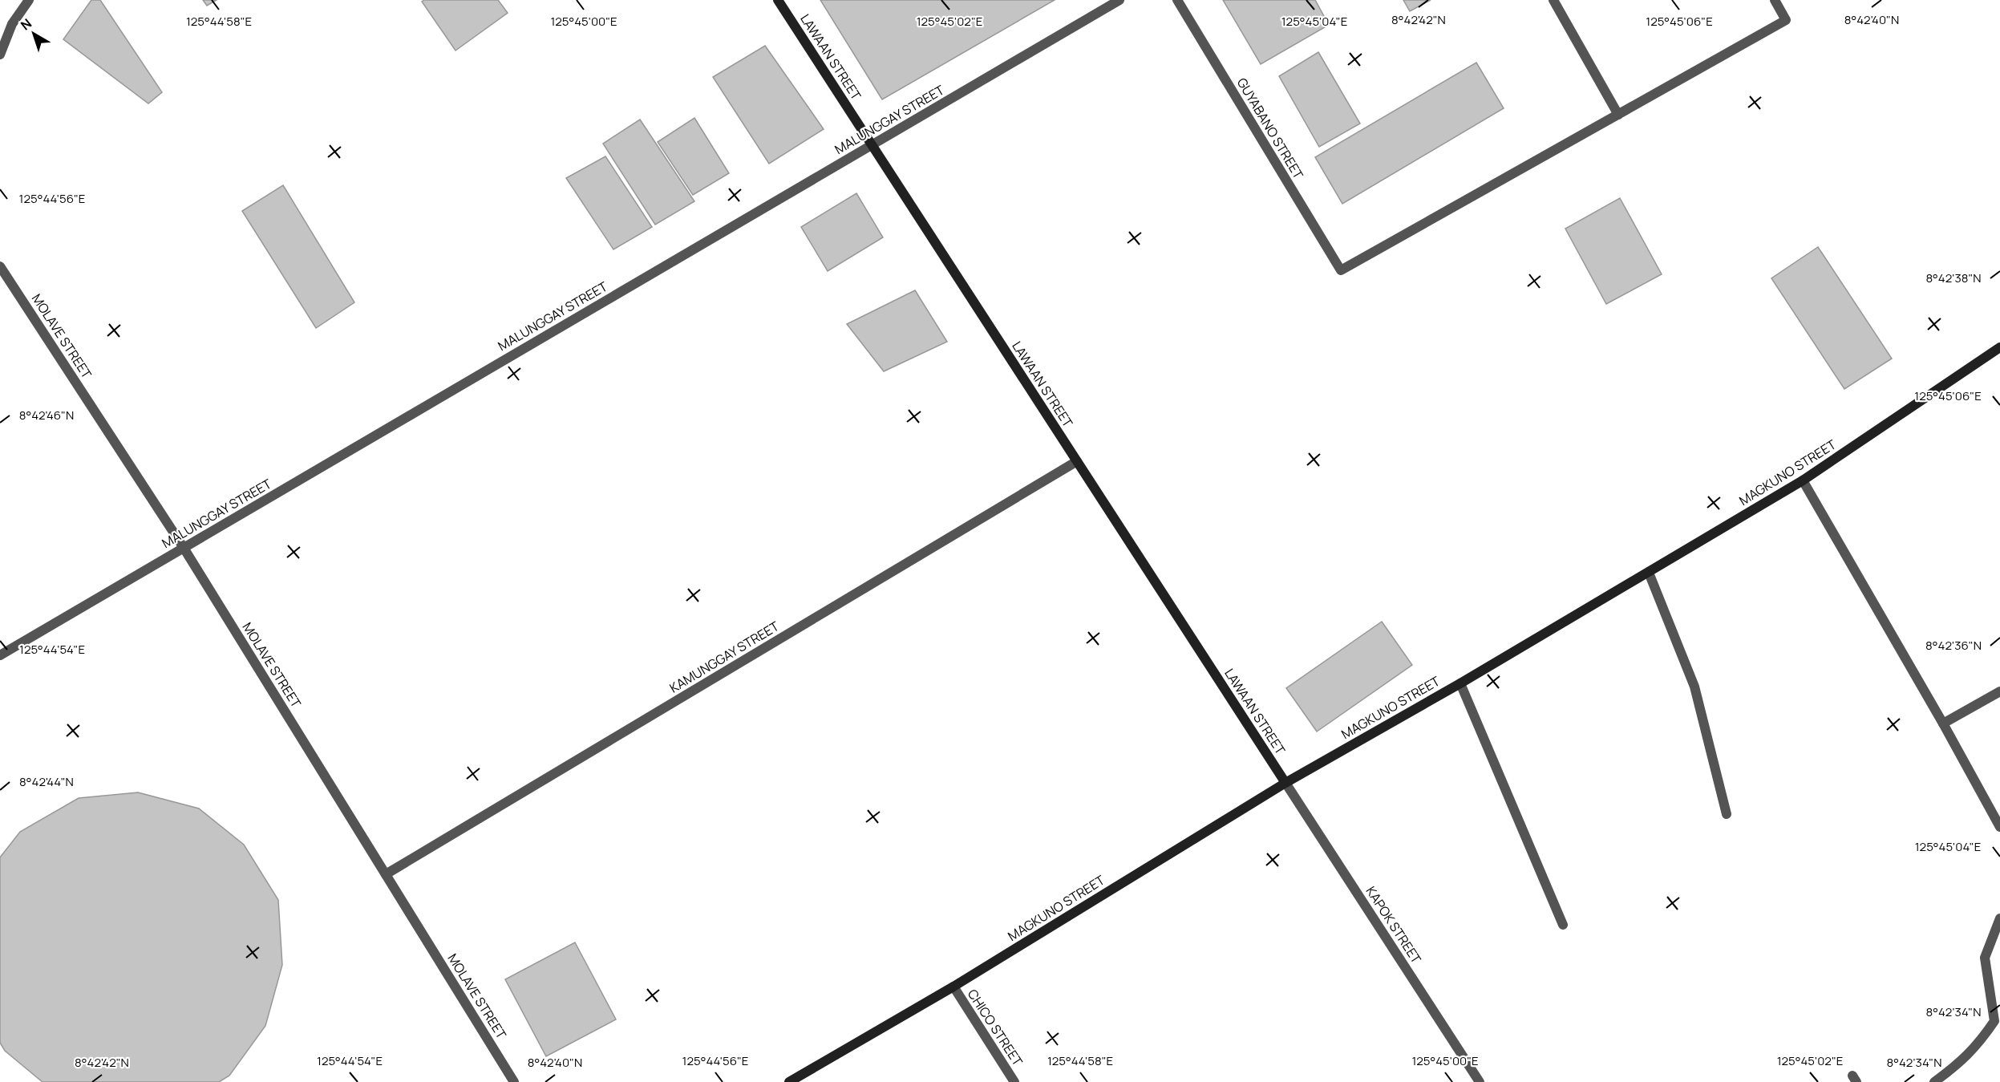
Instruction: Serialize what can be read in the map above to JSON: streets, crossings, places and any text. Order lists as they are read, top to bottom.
{
  "streets": {
    "street": [
      "LAWAAN STREET",
      "MALUNGGAY STREET",
      "GUYABANO STREET",
      "MOLAVE STREET",
      "MAGKUNO STREET",
      "KAMUNGGAY STREET",
      "KAPOK STREET",
      "CHICO STREET"
    ]
  },
  "crossings": [
    ["LAWAAN STREET", "MALUNGGAY STREET"],
    ["LAWAAN STREET", "MAGKUNO STREET"],
    ["LAWAAN STREET", "KAMUNGGAY STREET"],
    ["LAWAAN STREET", "KAPOK STREET"],
    ["MALUNGGAY STREET", "MOLAVE STREET"],
    ["MOLAVE STREET", "KAMUNGGAY STREET"],
    ["MAGKUNO STREET", "KAPOK STREET"],
    ["MAGKUNO STREET", "CHICO STREET"]
  ],
  "north": "top left",
  "coordinates": [
    "8°42'42\"N",
    "8°42'40\"N",
    "125°44'58\"E",
    "125°45'00\"E",
    "125°45'02\"E",
    "125°45'04\"E",
    "125°45'06\"E",
    "125°44'56\"E",
    "8°42'38\"N",
    "8°42'46\"N",
    "8°42'36\"N",
    "125°44'54\"E",
    "8°42'44\"N",
    "8°42'34\"N"
  ]
}
